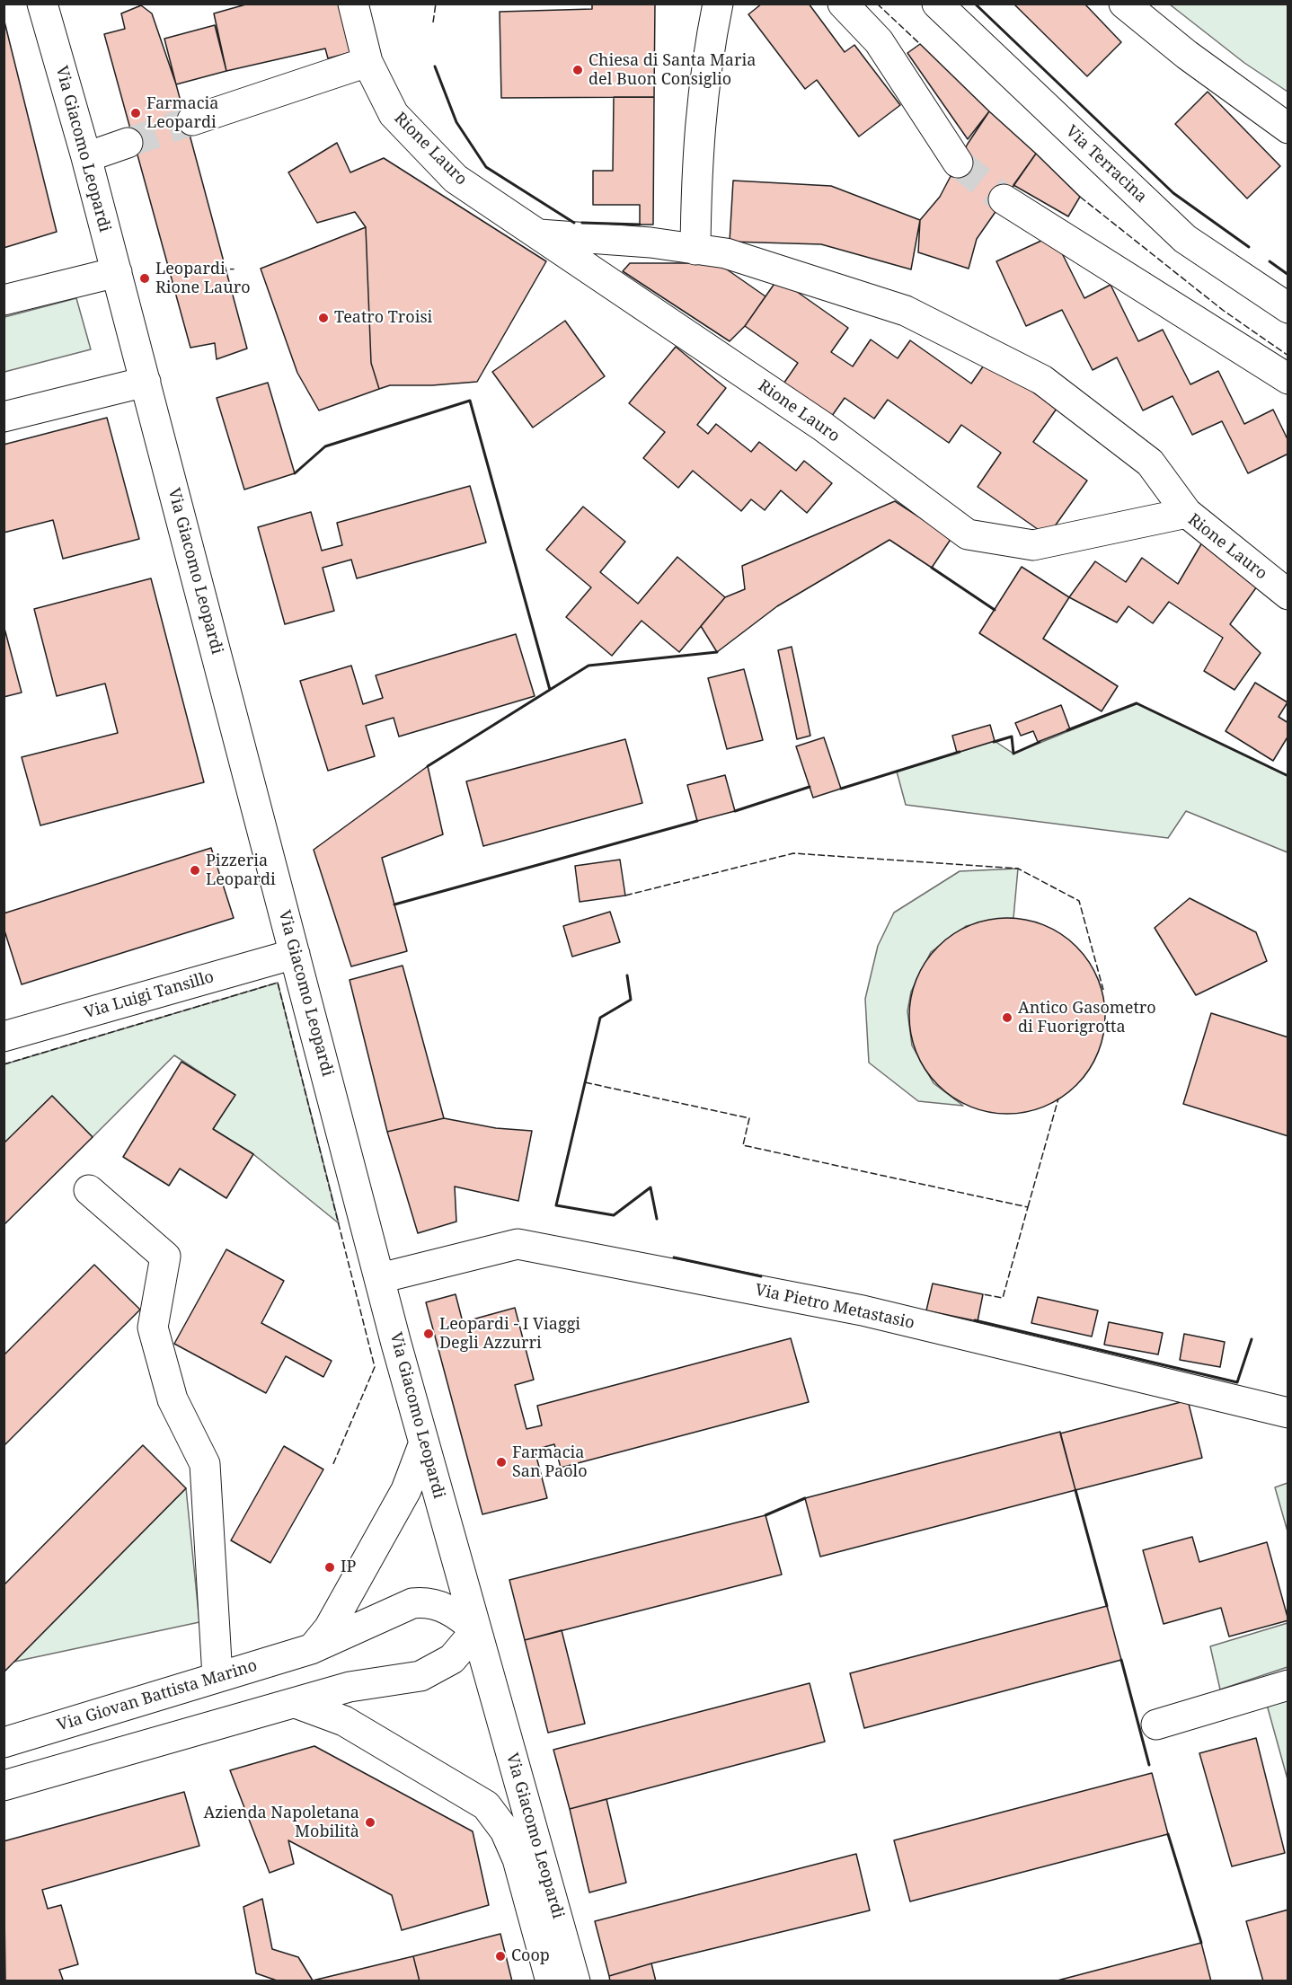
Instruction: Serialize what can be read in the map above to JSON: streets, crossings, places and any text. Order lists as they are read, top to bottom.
{
  "streets": {
    "street": [
      "Via Giacomo Leopardi",
      "Rione Lauro",
      "Via Terracina",
      "Via Luigi Tansillo",
      "Via Pietro Metastasio",
      "Via Giovan Battista Marino"
    ]
  },
  "crossings": [
    ["Via Giacomo Leopardi", "Via Luigi Tansillo"],
    ["Via Giacomo Leopardi", "Via Pietro Metastasio"],
    ["Via Giacomo Leopardi", "Via Giovan Battista Marino"]
  ],
  "places": [
    "Chiesa di Santa Maria del Buon Consiglio",
    "Farmacia Leopardi",
    "Leopardi - Rione Lauro",
    "Teatro Troisi",
    "Pizzeria Leopardi",
    "Antico Gasometro di Fuorigrotta",
    "Leopardi - I Viaggi Degli Azzurri",
    "Farmacia San Paolo",
    "IP",
    "Azienda Napoletana Mobilità",
    "Coop"
  ]
}
